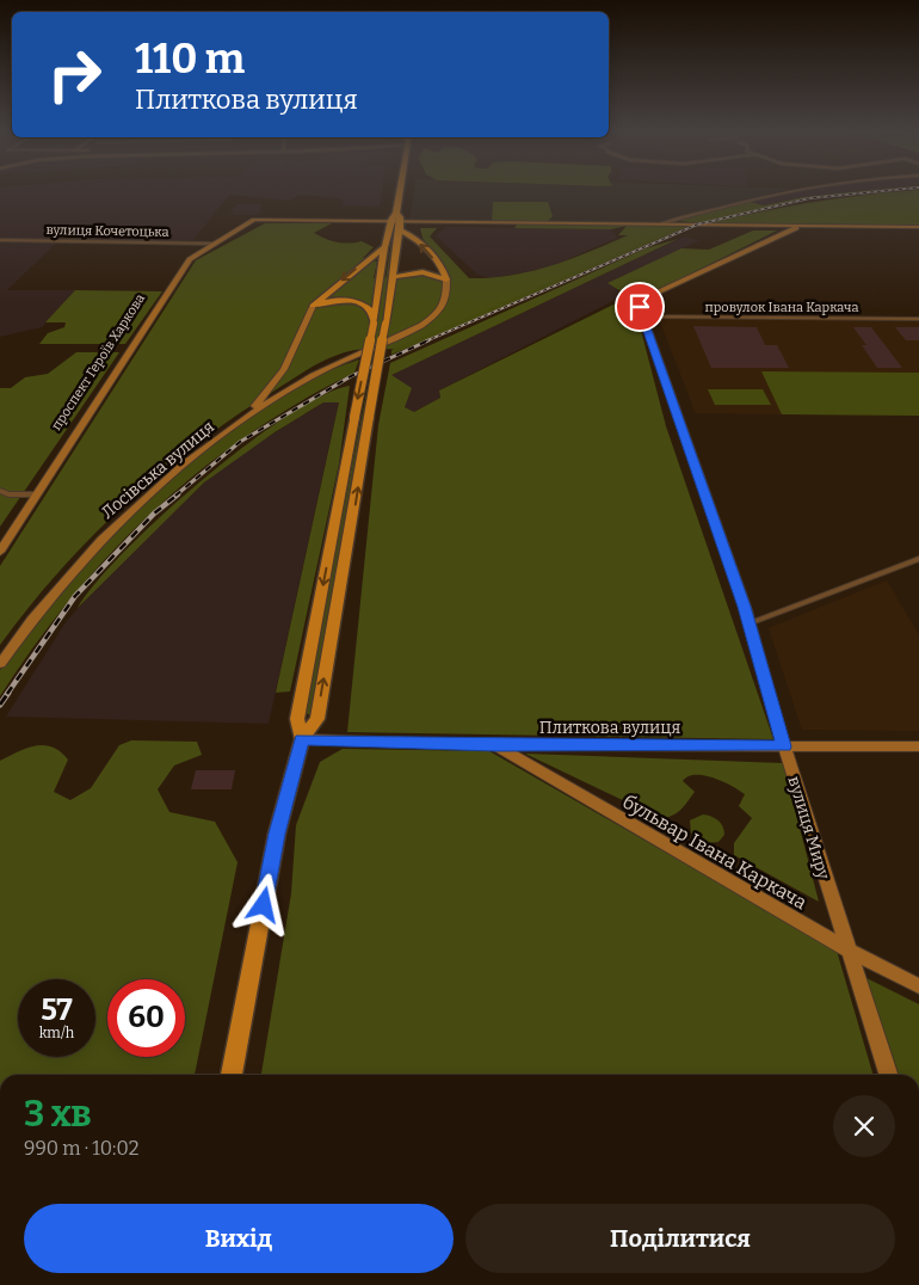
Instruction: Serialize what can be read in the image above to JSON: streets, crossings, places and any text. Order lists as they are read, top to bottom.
{
  "streets": {
    "street": [
      "вулиця Кочетоцька",
      "провулок Івана Каркача",
      "проспект Героїв Харкова",
      "Лосівська вулиця",
      "Плиткова вулиця",
      "вулиця Миру",
      "бульвар Івана Каркача"
    ]
  },
  "crossings": [
    ["вулиця Кочетоцька", "проспект Героїв Харкова"],
    ["провулок Івана Каркача", "вулиця Миру"],
    ["Плиткова вулиця", "вулиця Миру"],
    ["Плиткова вулиця", "бульвар Івана Каркача"],
    ["вулиця Миру", "бульвар Івана Каркача"]
  ],
  "page": {
    "turn": ["110 m", "Плиткова вулиця"],
    "speed": "57 km/h",
    "limit": "60",
    "heading": ["3 хв", "990 m · 10:02"],
    "buttons": ["Вихід", "Поділитися"]
  }
}
